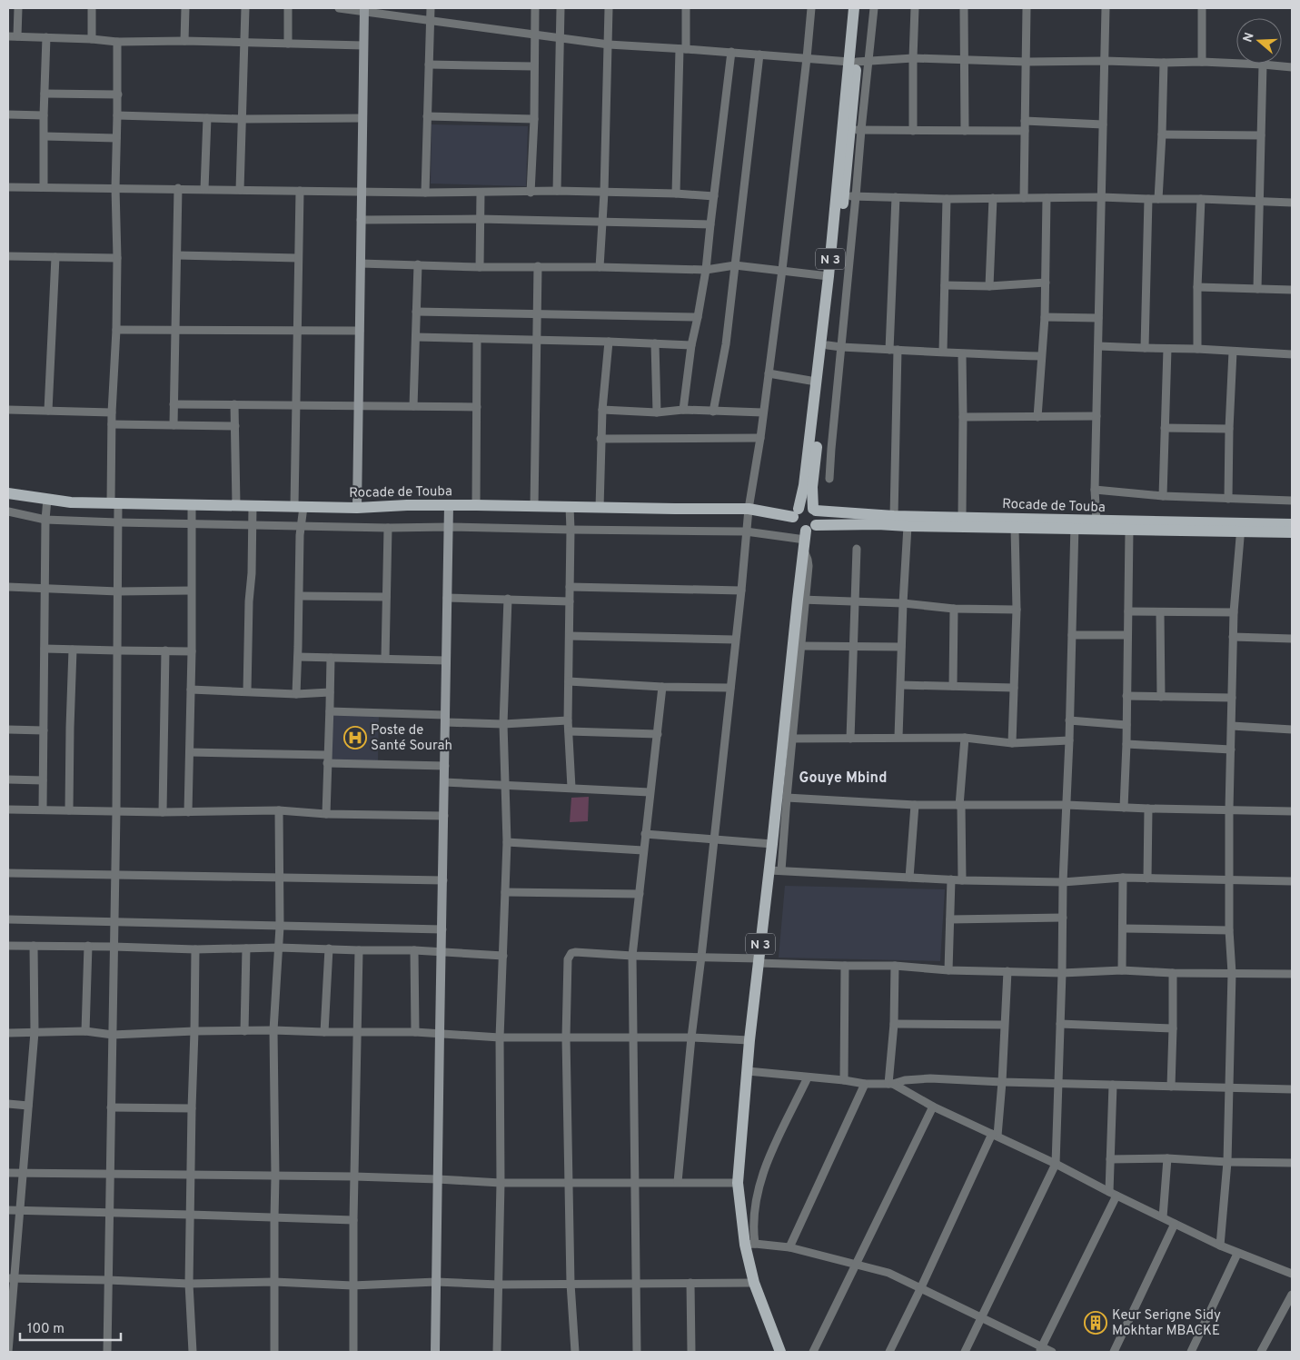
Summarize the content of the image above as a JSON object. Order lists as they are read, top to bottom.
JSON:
{
  "streets": {
    "main road": ["N 3", "Rocade de Touba"]
  },
  "crossings": [
    ["N 3", "Rocade de Touba"]
  ],
  "districts": ["Gouye Mbind"],
  "places": {
    "hospital": ["Poste de Santé Sourah"],
    "building": ["Keur Serigne Sidy Mokhtar MBACKE"]
  },
  "scale_bar": "100 m",
  "north": "left"
}
